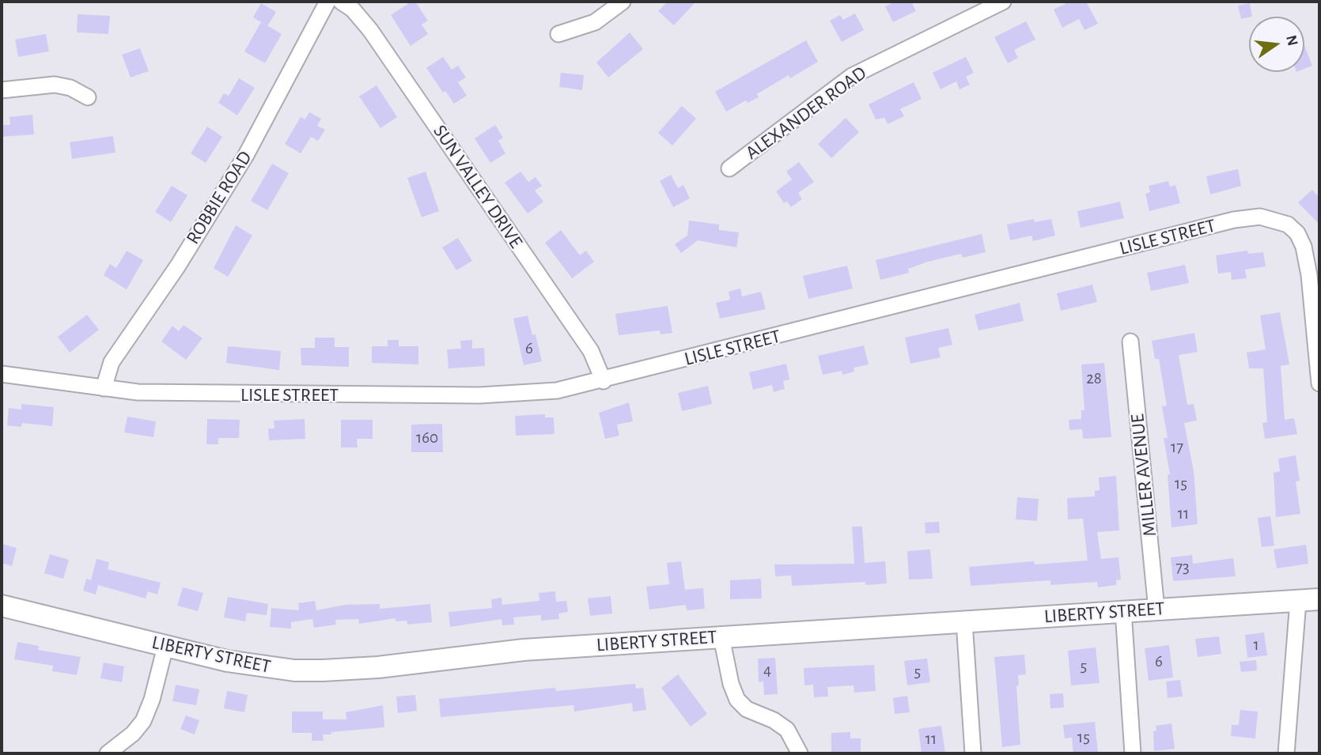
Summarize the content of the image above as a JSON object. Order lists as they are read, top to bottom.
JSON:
{
  "streets": {
    "main road": ["LIBERTY STREET"],
    "street": [
      "ALEXANDER ROAD",
      "SUN VALLEY DRIVE",
      "ROBBIE ROAD",
      "LISLE STREET",
      "MILLER AVENUE"
    ]
  },
  "crossings": [
    ["SUN VALLEY DRIVE", "LISLE STREET"],
    ["ROBBIE ROAD", "LISLE STREET"],
    ["MILLER AVENUE", "LIBERTY STREET"]
  ],
  "house_numbers": [
    "6",
    "28",
    "160",
    "17",
    "15",
    "11",
    "73",
    "1",
    "6",
    "5",
    "4",
    "5",
    "15",
    "11"
  ],
  "north": "right"
}
